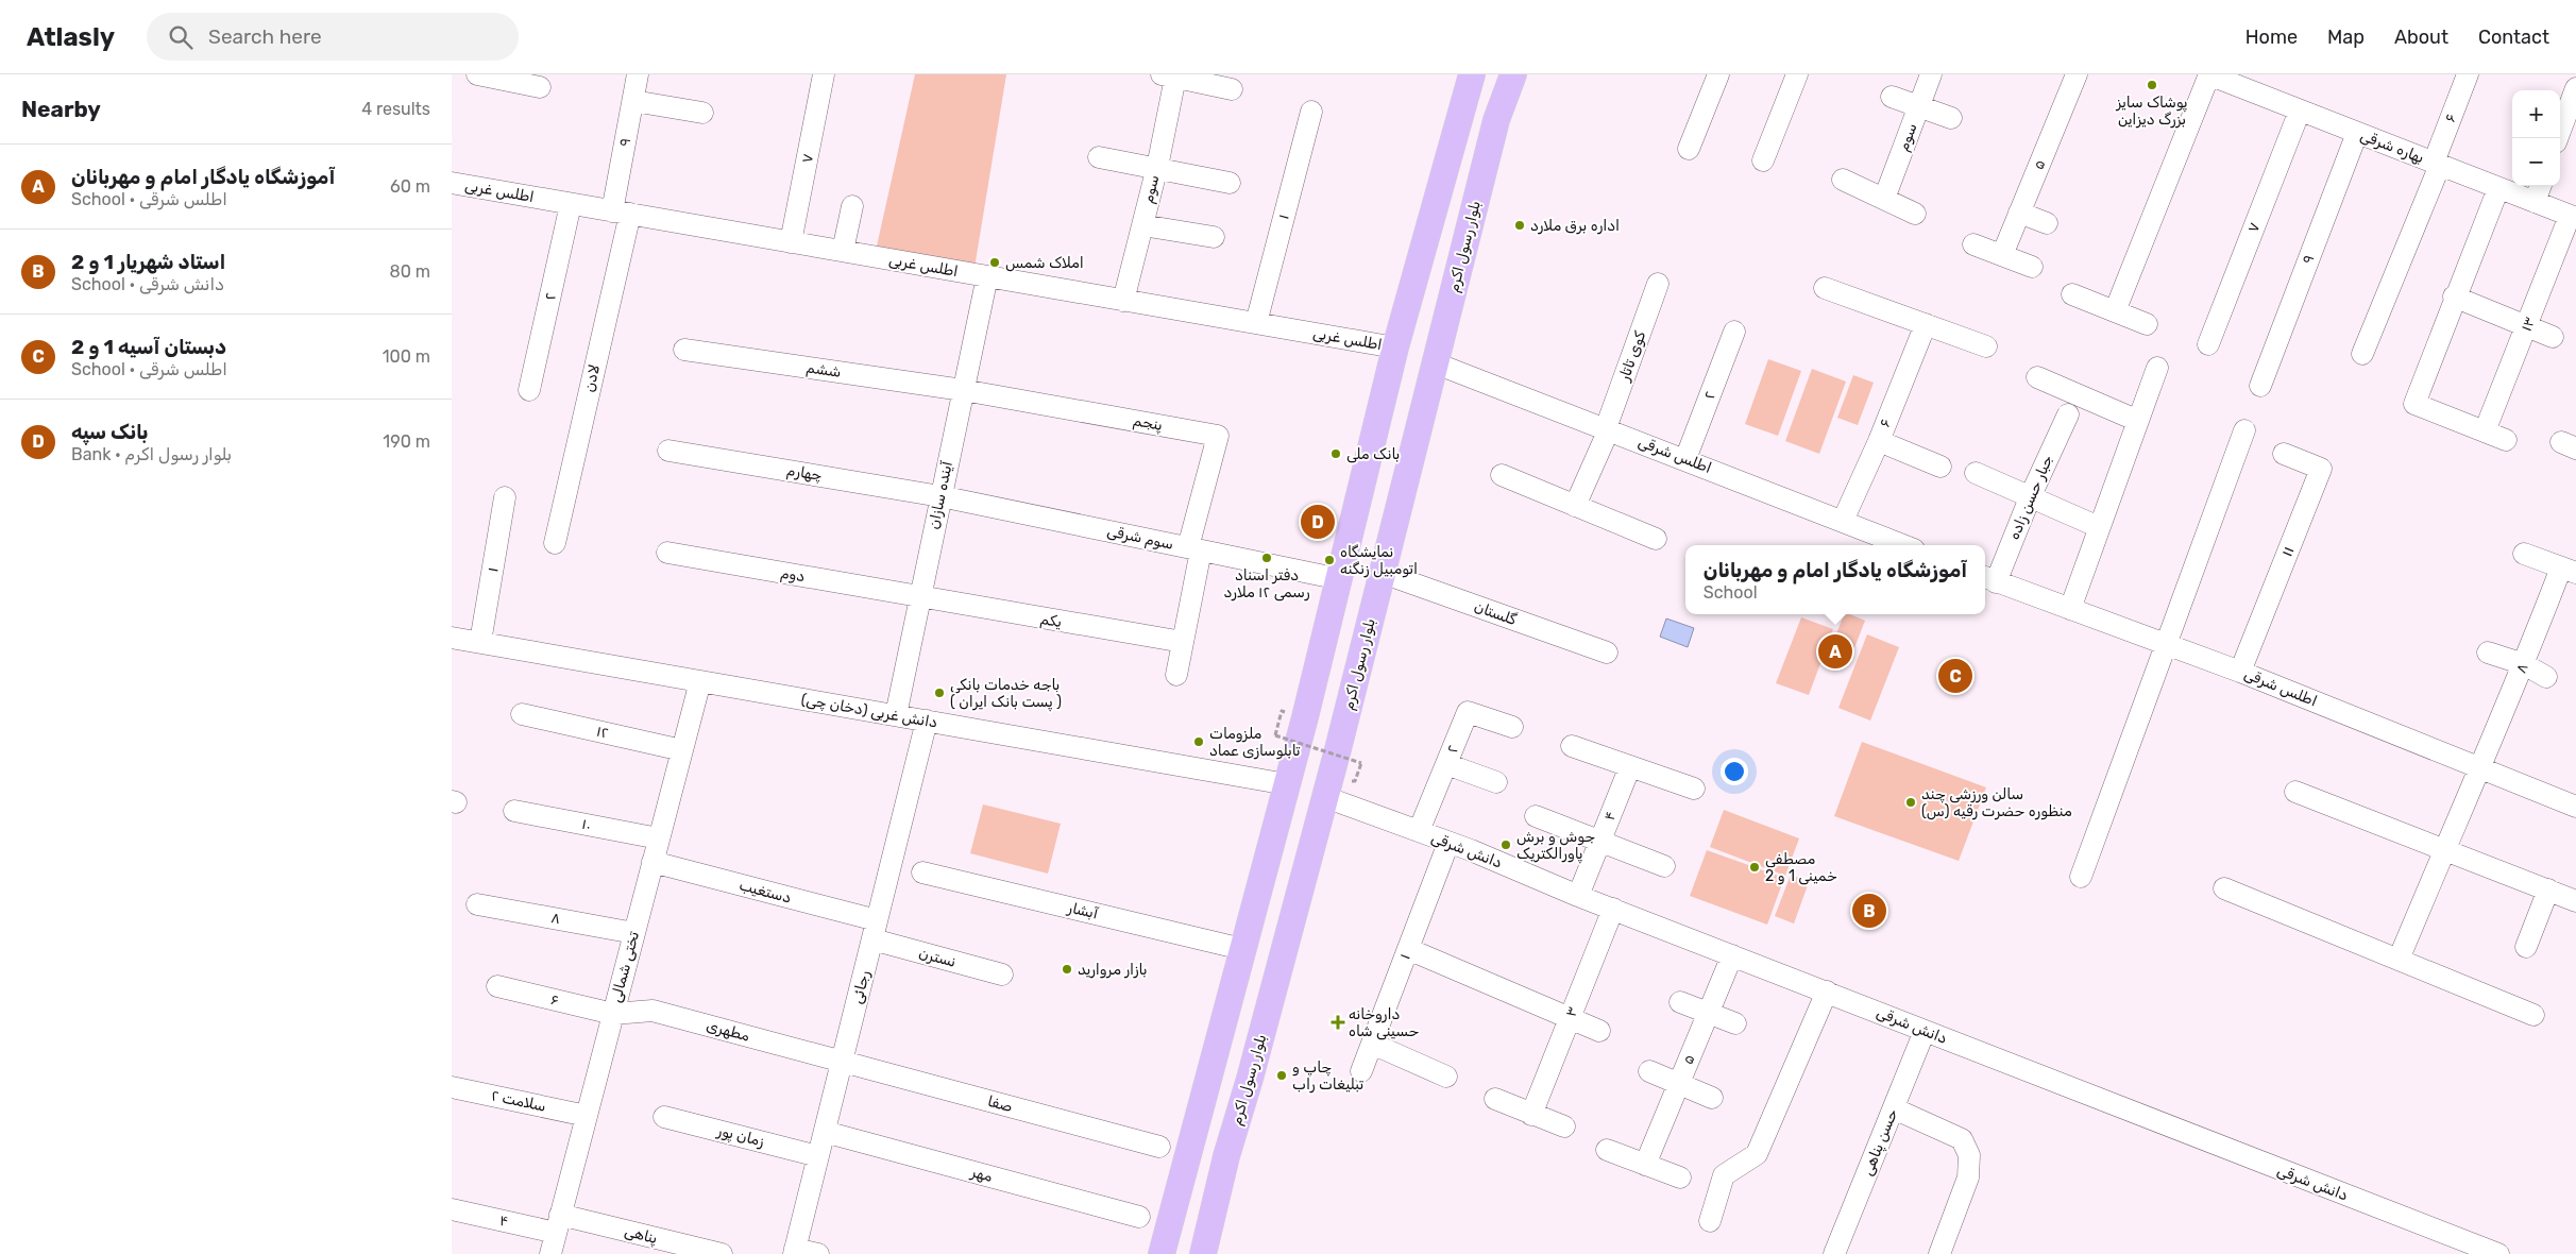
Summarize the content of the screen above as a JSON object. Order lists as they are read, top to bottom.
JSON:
{
  "streets": {
    "main road": ["بلوار رسول اکرم"],
    "street": [
      "۶",
      "سوم",
      "۹",
      "بهاره شرقی",
      "۷",
      "۵",
      "اطلس غربی",
      "۱",
      "۲",
      "۱۳",
      "کوی تاتار",
      "ششم",
      "لادن",
      "پنجم",
      "اطلس شرقی",
      "چهارم",
      "آینده سازان",
      "جبار حسن زاده",
      "سوم شرقی",
      "۱۱",
      "دوم",
      "گلستان",
      "یکم",
      "۸",
      "دانش غربی (دخان چی)",
      "۱۲",
      "۴",
      "۱۰",
      "دانش شرقی",
      "دستغیب",
      "آبشار",
      "نسترن",
      "تختی شمالی",
      "رجائی",
      "۳",
      "مطهری",
      "سلامت ۲",
      "صفا",
      "زمان پور",
      "حسن پناهی",
      "مهر",
      "پناهی"
    ]
  },
  "crossings": [
    ["۶", "بهاره شرقی"],
    ["۶", "اطلس شرقی"],
    ["۶", "تختی شمالی"],
    ["۶", "مطهری"],
    ["سوم", "اطلس غربی"],
    ["۹", "بهاره شرقی"],
    ["۹", "اطلس غربی"],
    ["۹", "لادن"],
    ["بهاره شرقی", "۷"],
    ["بهاره شرقی", "۱۳"],
    ["۷", "اطلس غربی"],
    ["۵", "دانش شرقی"],
    ["اطلس غربی", "۱"],
    ["اطلس غربی", "۲"],
    ["اطلس غربی", "لادن"],
    ["اطلس غربی", "آینده سازان"],
    ["۱", "دانش غربی (دخان چی)"],
    ["۱", "دانش شرقی"],
    ["بلوار رسول اکرم", "اطلس شرقی"],
    ["بلوار رسول اکرم", "گلستان"],
    ["بلوار رسول اکرم", "دانش شرقی"],
    ["۲", "اطلس شرقی"],
    ["۲", "دانش شرقی"],
    ["کوی تاتار", "اطلس شرقی"],
    ["ششم", "پنجم"],
    ["ششم", "آینده سازان"],
    ["پنجم", "آینده سازان"],
    ["پنجم", "سوم شرقی"],
    ["اطلس شرقی", "جبار حسن زاده"],
    ["اطلس شرقی", "۱۱"],
    ["اطلس شرقی", "۸"],
    ["چهارم", "آینده سازان"],
    ["چهارم", "سوم شرقی"],
    ["آینده سازان", "سوم شرقی"],
    ["آینده سازان", "دوم"],
    ["آینده سازان", "یکم"],
    ["آینده سازان", "دانش غربی (دخان چی)"],
    ["دوم", "یکم"],
    ["۸", "تختی شمالی"],
    ["دانش غربی (دخان چی)", "تختی شمالی"],
    ["دانش غربی (دخان چی)", "رجائی"],
    ["۱۲", "تختی شمالی"],
    ["۴", "دانش شرقی"],
    ["۴", "تختی شمالی"],
    ["۴", "پناهی"],
    ["۱۰", "تختی شمالی"],
    ["دانش شرقی", "۳"],
    ["دانش شرقی", "حسن پناهی"],
    ["دستغیب", "نسترن"],
    ["دستغیب", "تختی شمالی"],
    ["دستغیب", "رجائی"],
    ["نسترن", "رجائی"],
    ["تختی شمالی", "مطهری"],
    ["تختی شمالی", "سلامت ۲"],
    ["تختی شمالی", "پناهی"],
    ["رجائی", "مطهری"],
    ["رجائی", "صفا"],
    ["رجائی", "زمان پور"],
    ["رجائی", "مهر"],
    ["مطهری", "صفا"]
  ],
  "places": {
    "other": [
      "پوشاک سایز بزرگ دیزاین",
      "اداره برق ملارد",
      "املاک شمس",
      "بانک ملی",
      "دفتر اسناد رسمی ۱۲ ملارد",
      "نمایشگاه اتومبیل زنگنه",
      "باجه خدمات بانکی ( پست بانک ایران )",
      "ملزومات تابلوسازی عماد",
      "سالن ورزشی چند منظوره حضرت رقیه (س)",
      "جوش و برش پاورالکتریک",
      "مصطفی خمینی 1 و 2",
      "بازار مروارید",
      "چاپ و تبلیغات راب"
    ],
    "health": ["داروخانه حسینی شاه"]
  },
  "page": {
    "header": "Atlasly",
    "search": "Search here",
    "nav": [
      "Home",
      "Map",
      "About",
      "Contact"
    ],
    "heading": ["Nearby", "4 results"],
    "map_buttons": ["+", "−"],
    "list": [
      {
        "mark": "A",
        "name": "آموزشگاه یادگار امام و مهربانان",
        "note": "School · اطلس شرقی",
        "value": "60 m"
      },
      {
        "mark": "B",
        "name": "استاد شهریار 1 و 2",
        "note": "School · دانش شرقی",
        "value": "80 m"
      },
      {
        "mark": "C",
        "name": "دبستان آسیه 1 و 2",
        "note": "School · اطلس شرقی",
        "value": "100 m"
      },
      {
        "mark": "D",
        "name": "بانک سپه",
        "note": "Bank · بلوار رسول اکرم",
        "value": "190 m"
      }
    ],
    "pins": [
      "D",
      "A",
      "C",
      "B"
    ],
    "popup": ["آموزشگاه یادگار امام و مهربانان", "School"]
  }
}
